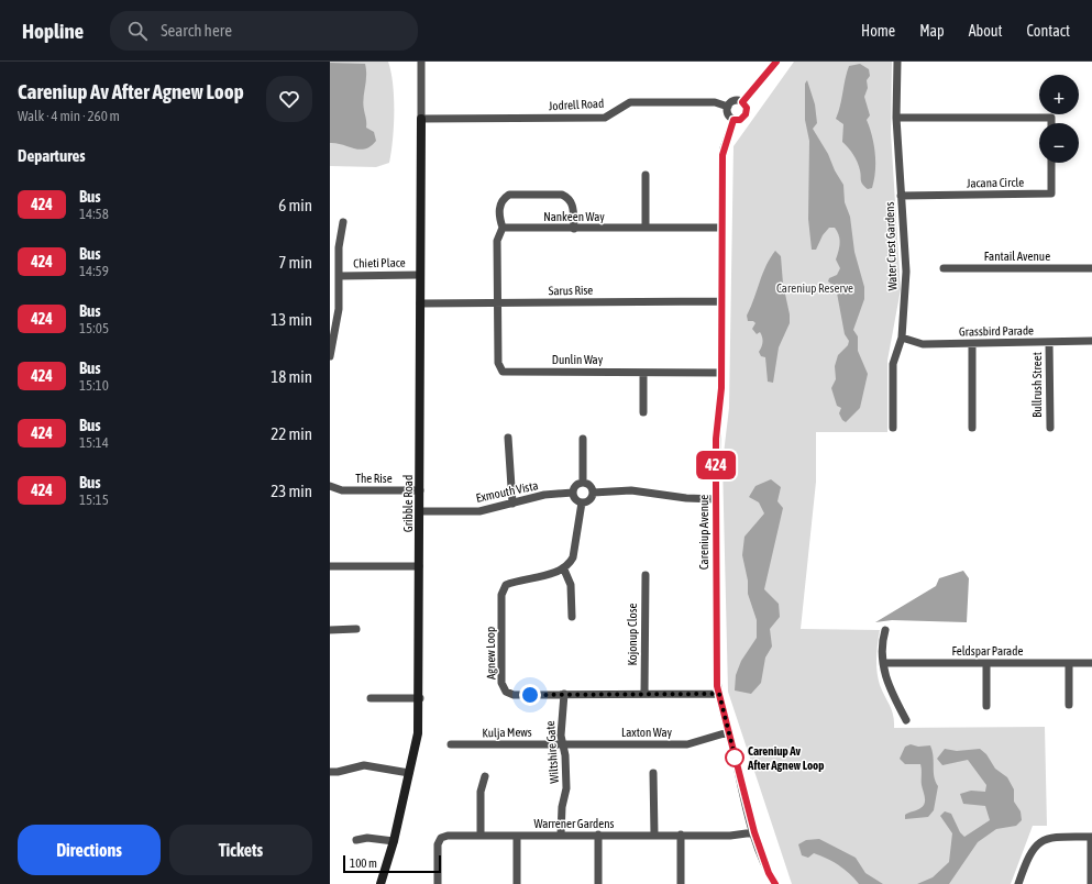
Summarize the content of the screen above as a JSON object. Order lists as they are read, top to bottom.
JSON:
{
  "streets": {
    "street": [
      "Jodrell Road",
      "Jacana Circle",
      "Nankeen Way",
      "Water Crest Gardens",
      "Fantail Avenue",
      "Chieti Place",
      "Sarus Rise",
      "Grassbird Parade",
      "Dunlin Way",
      "Bullrush Street",
      "The Rise",
      "Exmouth Vista",
      "Gribble Road",
      "Careniup Avenue",
      "Kojonup Close",
      "Feldspar Parade",
      "Agnew Loop",
      "Kulja Mews",
      "Laxton Way",
      "Wiltshire Gate",
      "Warrener Gardens"
    ]
  },
  "crossings": [
    ["Jodrell Road", "Gribble Road"],
    ["Jodrell Road", "Careniup Avenue"],
    ["Jacana Circle", "Water Crest Gardens"],
    ["Nankeen Way", "Careniup Avenue"],
    ["Water Crest Gardens", "Grassbird Parade"],
    ["Chieti Place", "Gribble Road"],
    ["Sarus Rise", "Dunlin Way"],
    ["Sarus Rise", "Gribble Road"],
    ["Sarus Rise", "Careniup Avenue"],
    ["Grassbird Parade", "Bullrush Street"],
    ["Dunlin Way", "Careniup Avenue"],
    ["The Rise", "Gribble Road"],
    ["Exmouth Vista", "Gribble Road"],
    ["Careniup Avenue", "Agnew Loop"],
    ["Careniup Avenue", "Laxton Way"],
    ["Careniup Avenue", "Warrener Gardens"],
    ["Kojonup Close", "Agnew Loop"],
    ["Agnew Loop", "Wiltshire Gate"],
    ["Kulja Mews", "Laxton Way"],
    ["Kulja Mews", "Wiltshire Gate"],
    ["Laxton Way", "Wiltshire Gate"],
    ["Wiltshire Gate", "Warrener Gardens"]
  ],
  "parks": ["Careniup Reserve"],
  "places": ["Careniup Av After Agnew Loop"],
  "lines": ["bus line 424"],
  "scale_bar": "100 m",
  "page": {
    "header": "Hopline",
    "search": "Search here",
    "nav": [
      "Home",
      "Map",
      "About",
      "Contact"
    ],
    "heading": [
      ["Careniup Av After Agnew Loop", "Walk · 4 min · 260 m"],
      "Departures"
    ],
    "on_map": "424",
    "map_buttons": ["+", "−"],
    "list": [
      {
        "mark": "424",
        "name": "Bus",
        "note": "14:58",
        "value": "6 min"
      },
      {
        "mark": "424",
        "name": "Bus",
        "note": "14:59",
        "value": "7 min"
      },
      {
        "mark": "424",
        "name": "Bus",
        "note": "15:05",
        "value": "13 min"
      },
      {
        "mark": "424",
        "name": "Bus",
        "note": "15:10",
        "value": "18 min"
      },
      {
        "mark": "424",
        "name": "Bus",
        "note": "15:14",
        "value": "22 min"
      },
      {
        "mark": "424",
        "name": "Bus",
        "note": "15:15",
        "value": "23 min"
      }
    ],
    "buttons": ["Directions", "Tickets"],
    "scale": "100 m"
  }
}
